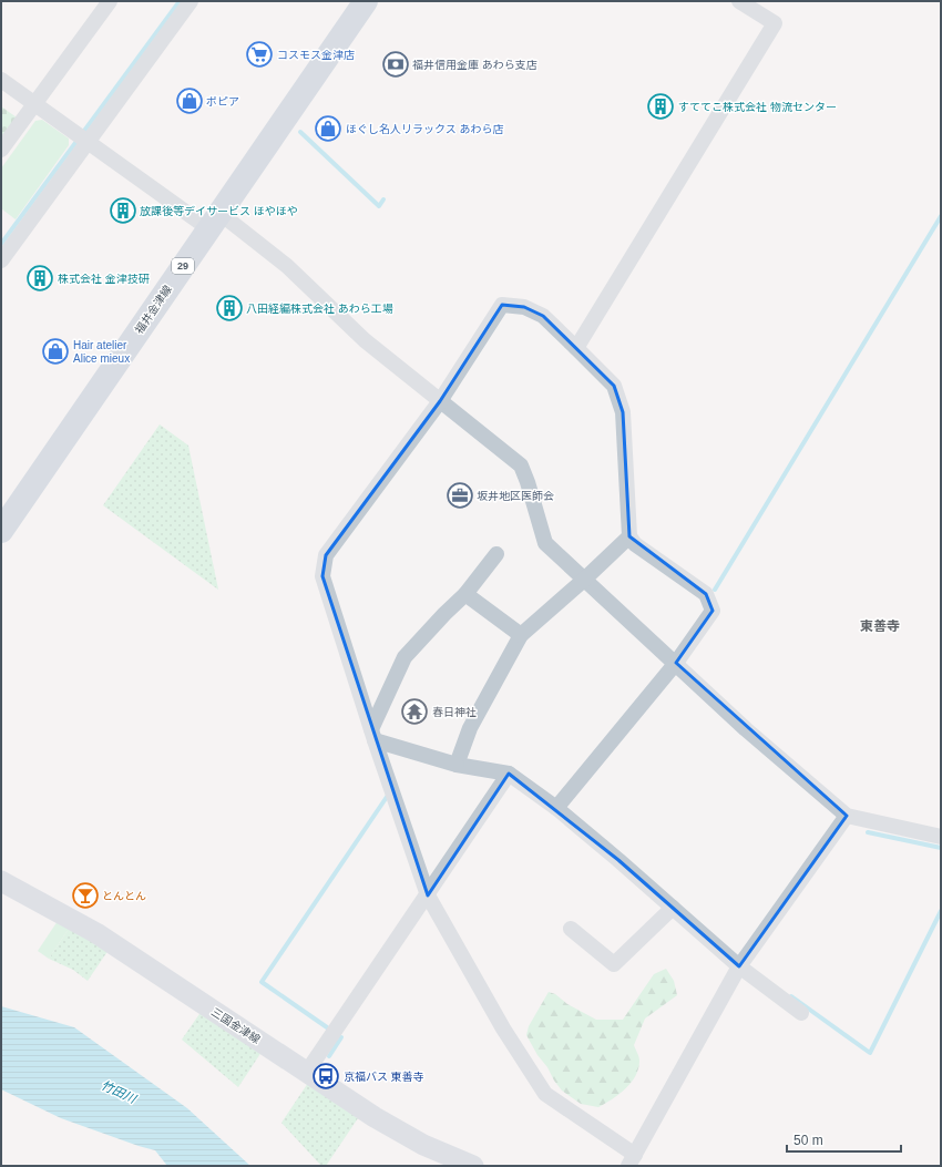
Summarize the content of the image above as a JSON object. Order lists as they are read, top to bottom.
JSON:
{
  "streets": {
    "main road": ["29", "福井金津線", "三国金津線"]
  },
  "districts": ["東善寺"],
  "water": ["竹田川"],
  "places": {
    "supermarket": ["コスモス金津店"],
    "bank": ["福井信用金庫 あわら支店"],
    "shop": ["ポピア", "ほぐし名人リラックス あわら店", "Hair atelier Alice mieux"],
    "building": [
      "すててこ株式会社 物流センター",
      "放課後等デイサービス ほやほや",
      "株式会社 金津技研",
      "八田経編株式会社 あわら工場"
    ],
    "office": ["坂井地区医師会"],
    "temple": ["春日神社"],
    "bar": ["とんとん"],
    "bus stop": ["京福バス 東善寺"]
  },
  "scale_bar": "50 m"
}
